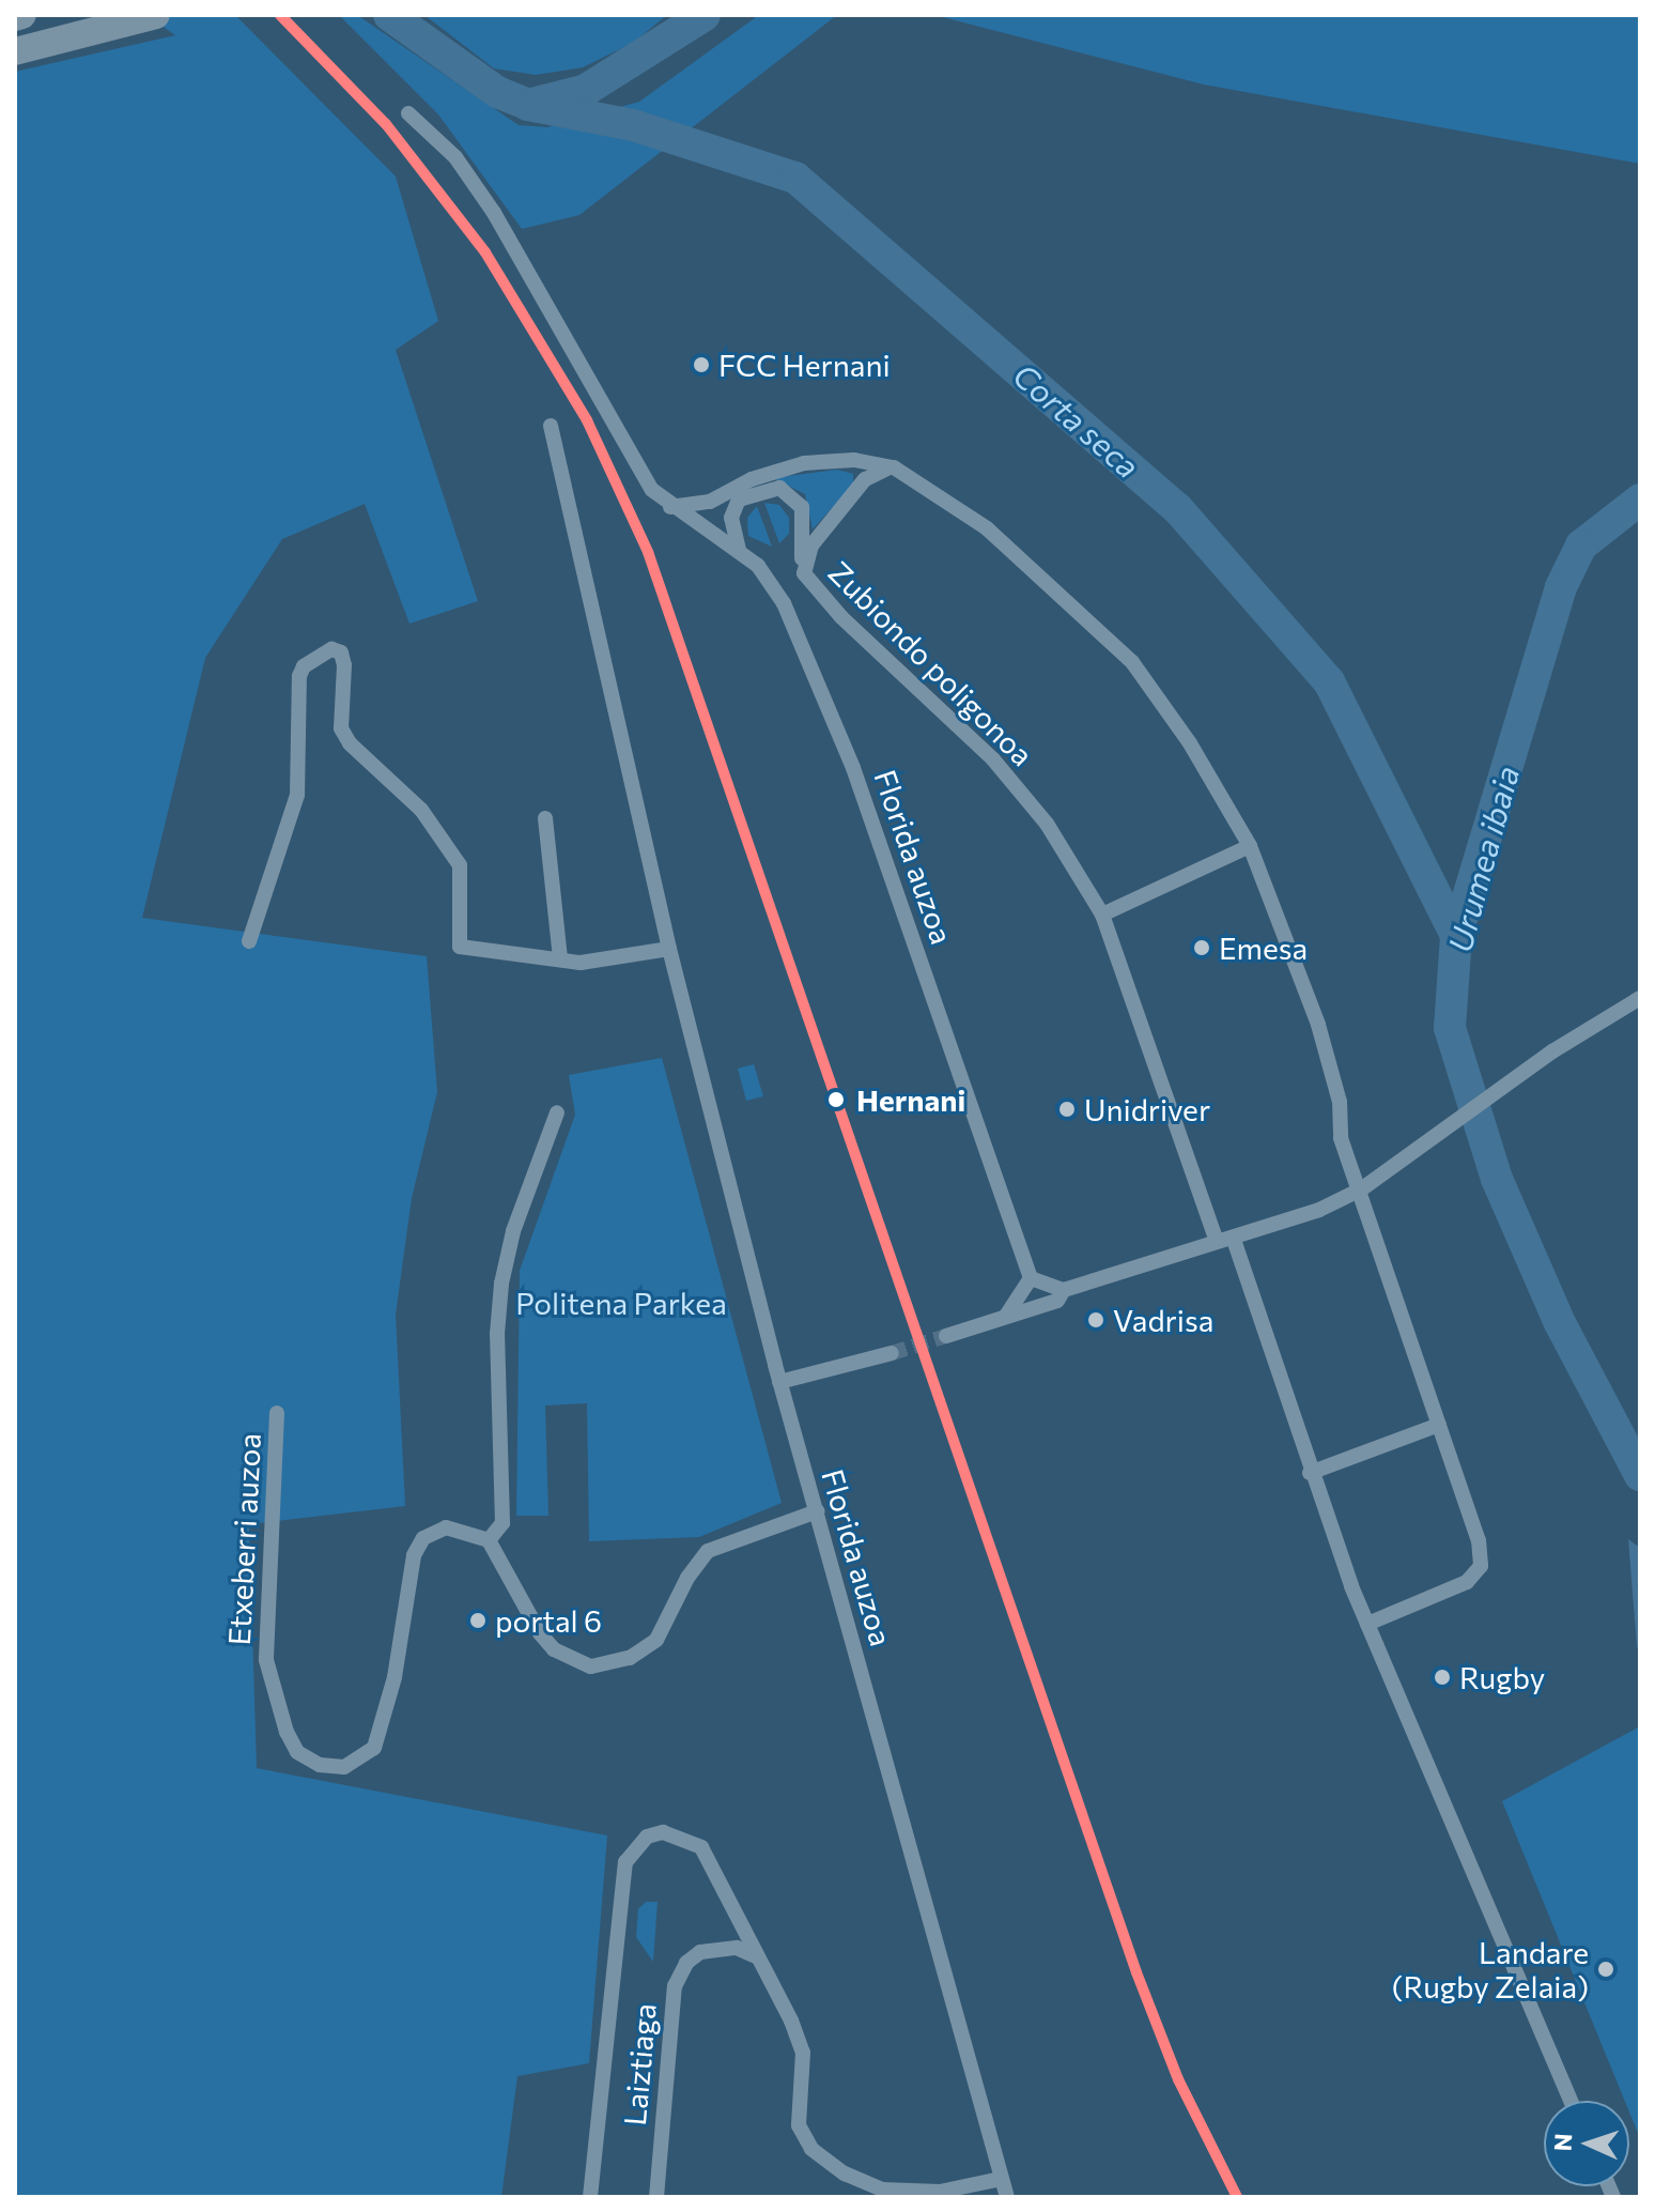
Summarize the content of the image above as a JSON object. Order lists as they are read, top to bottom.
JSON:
{
  "streets": {
    "street": [
      "Zubiondo poligonoa",
      "Florida auzoa",
      "Etxeberri auzoa",
      "Laiztiaga"
    ]
  },
  "water": ["Corta seca", "Urumea ibaia"],
  "parks": ["Politena Parkea"],
  "places": [
    "FCC Hernani",
    "Emesa",
    "Hernani",
    "Unidriver",
    "Vadrisa",
    "portal 6",
    "Rugby",
    "Landare (Rugby Zelaia)"
  ],
  "north": "left"
}
